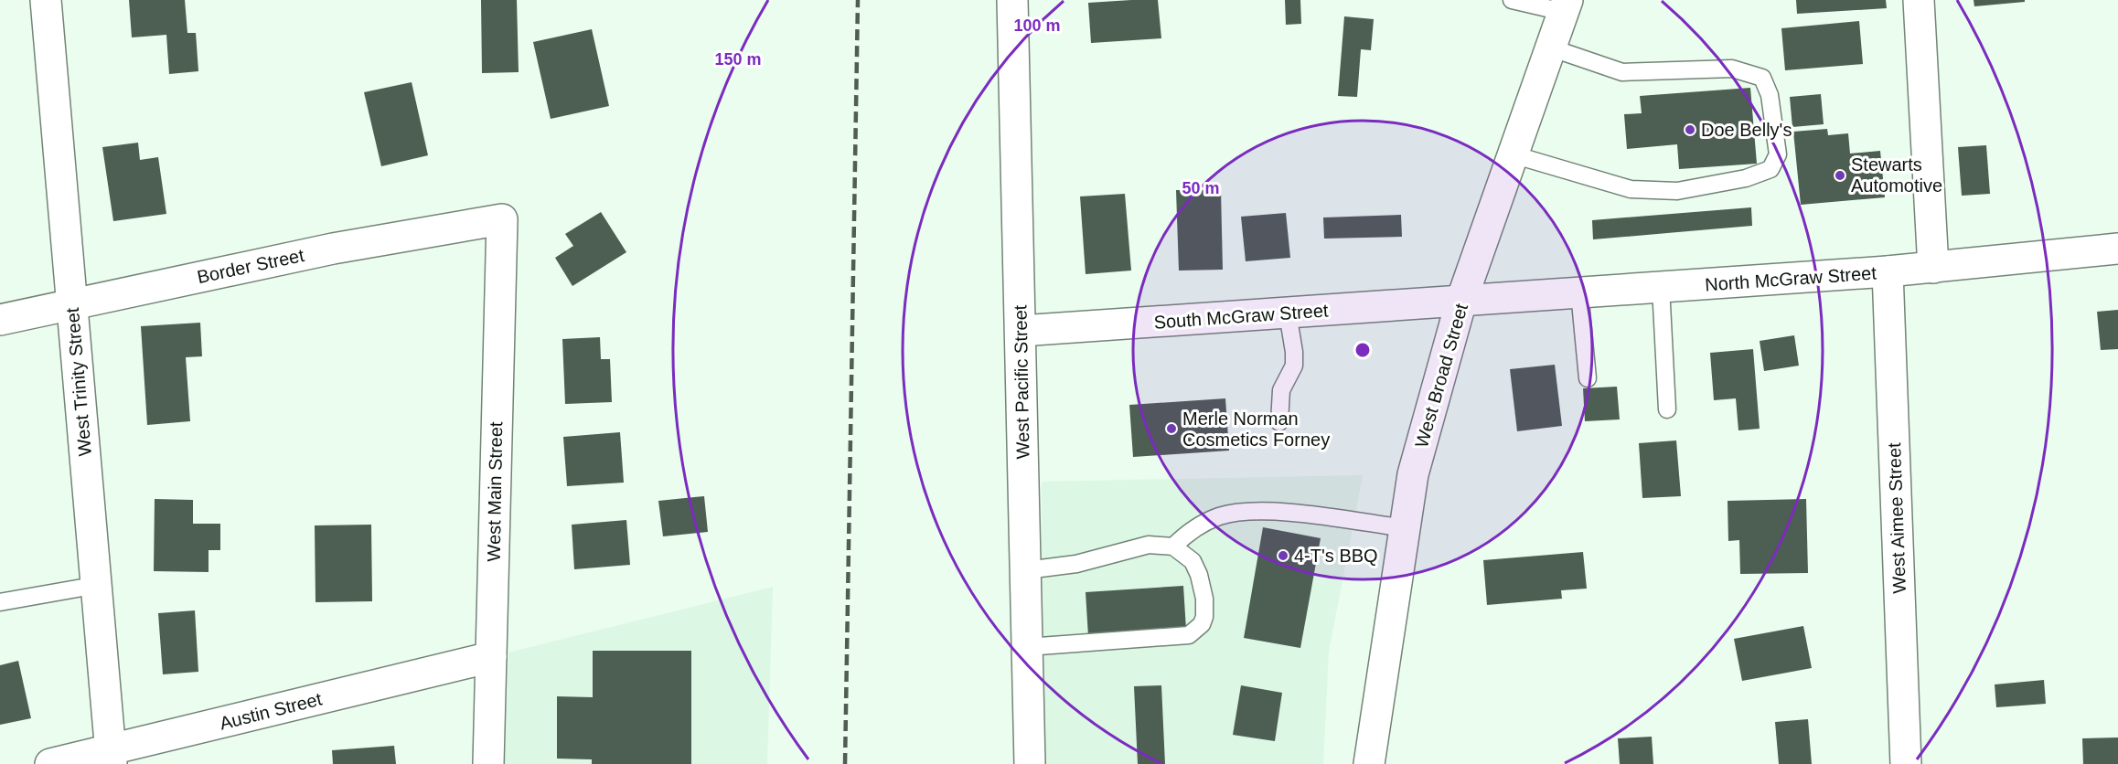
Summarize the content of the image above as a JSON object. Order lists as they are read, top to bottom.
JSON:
{
  "streets": {
    "street": [
      "Border Street",
      "North McGraw Street",
      "South McGraw Street",
      "West Broad Street",
      "West Trinity Street",
      "West Pacific Street",
      "West Main Street",
      "West Aimee Street",
      "Austin Street"
    ]
  },
  "crossings": [
    ["Border Street", "West Trinity Street"],
    ["Border Street", "West Main Street"],
    ["North McGraw Street", "South McGraw Street"],
    ["North McGraw Street", "West Broad Street"],
    ["North McGraw Street", "West Aimee Street"],
    ["South McGraw Street", "West Broad Street"],
    ["South McGraw Street", "West Pacific Street"],
    ["West Trinity Street", "Austin Street"],
    ["West Main Street", "Austin Street"]
  ],
  "places": [
    "Doe Belly's",
    "Stewarts Automotive",
    "Merle Norman Cosmetics Forney",
    "4-T's BBQ"
  ],
  "rings": ["100 m", "150 m", "50 m"]
}
